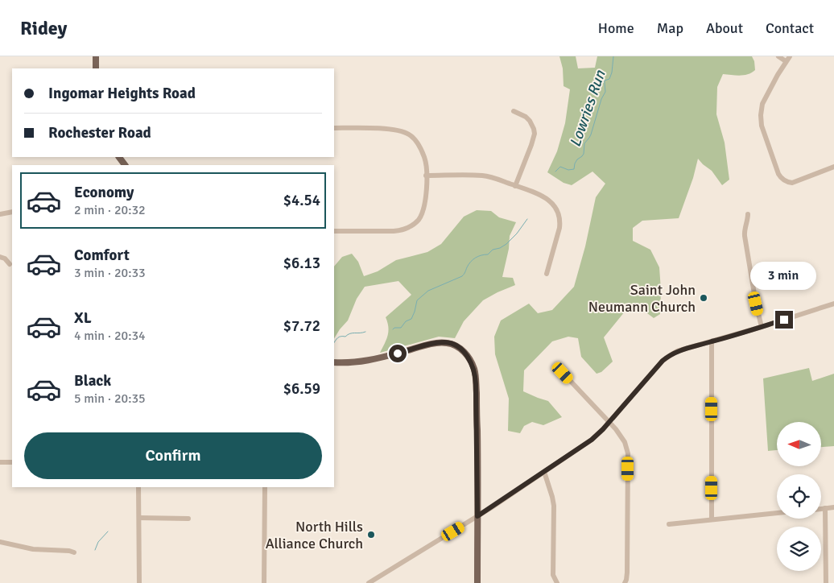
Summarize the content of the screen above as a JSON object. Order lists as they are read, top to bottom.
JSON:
{
  "water": ["Lowries Run"],
  "places": ["Saint John Neumann Church", "North Hills Alliance Church"],
  "north": "left",
  "page": {
    "header": "Ridey",
    "nav": [
      "Home",
      "Map",
      "About",
      "Contact"
    ],
    "banner": ["Ingomar Heights Road", "Rochester Road"],
    "list": [
      {
        "name": "Economy",
        "note": "2 min · 20:32",
        "value": "$4.54"
      },
      {
        "name": "Comfort",
        "note": "3 min · 20:33",
        "value": "$6.13"
      },
      {
        "name": "XL",
        "note": "4 min · 20:34",
        "value": "$7.72"
      },
      {
        "name": "Black",
        "note": "5 min · 20:35",
        "value": "$6.59"
      }
    ],
    "bubble": "3 min",
    "buttons": "Confirm"
  }
}
